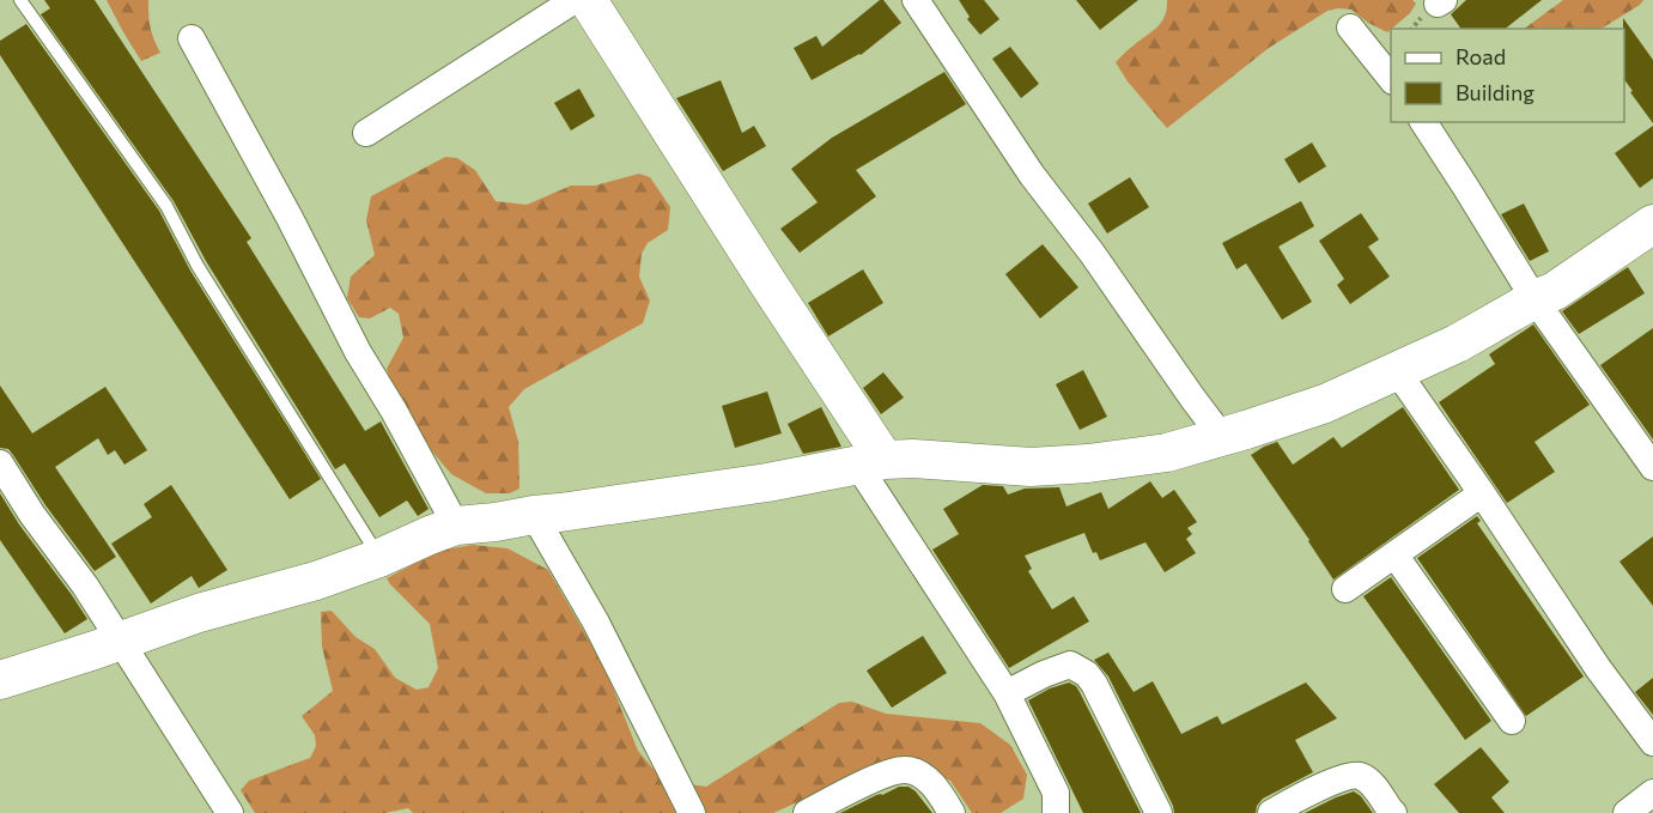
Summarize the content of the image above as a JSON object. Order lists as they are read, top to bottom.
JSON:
{
  "legend": ["Road", "Building"]
}
